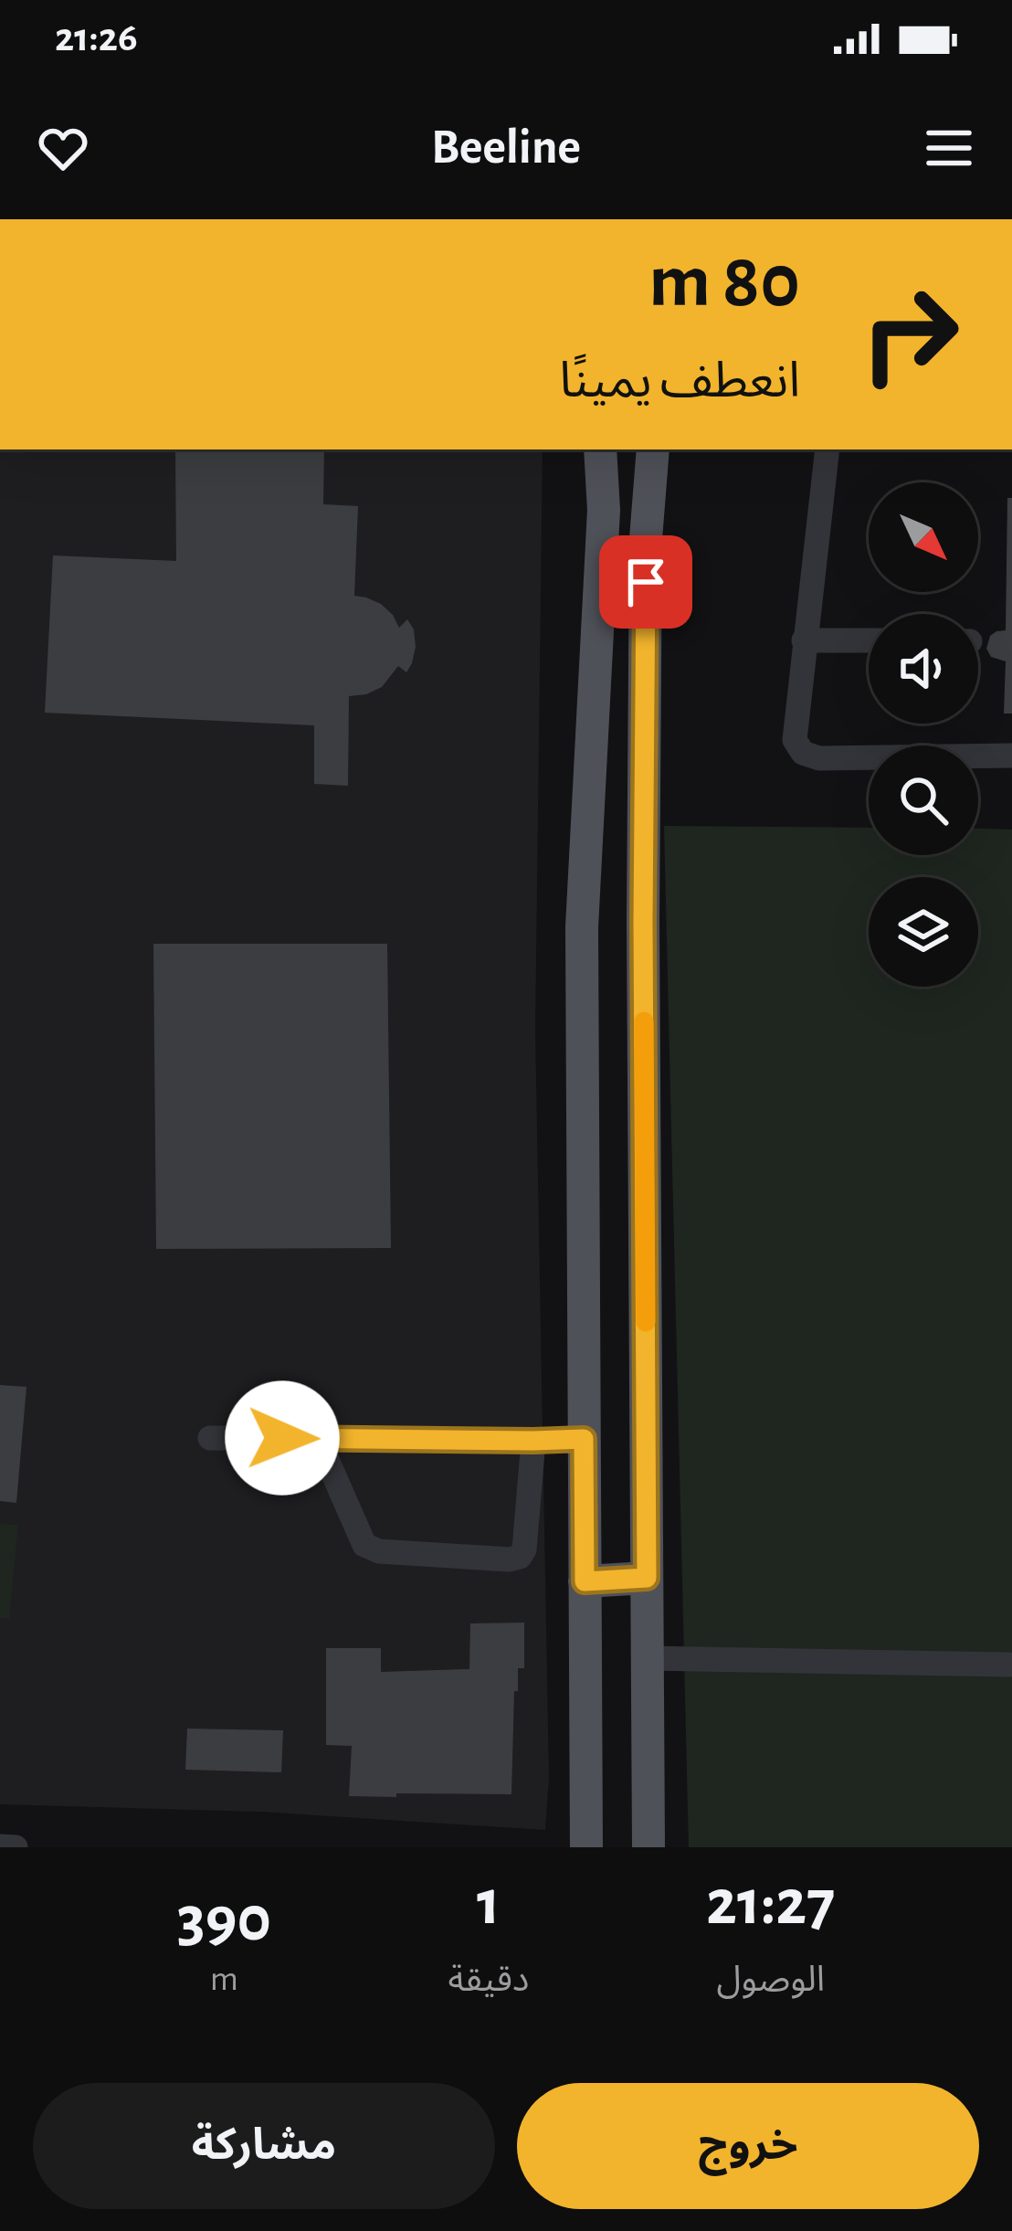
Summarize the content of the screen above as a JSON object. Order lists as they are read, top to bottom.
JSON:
{
  "north": "bottom right",
  "page": {
    "status": "21:26",
    "header": "Beeline",
    "turn": ["80 m", "انعطف يمينًا"],
    "eta": [
      "21:27",
      "الوصول",
      "1",
      "دقيقة",
      "390",
      "m"
    ],
    "buttons": ["خروج", "مشاركة"]
  }
}
